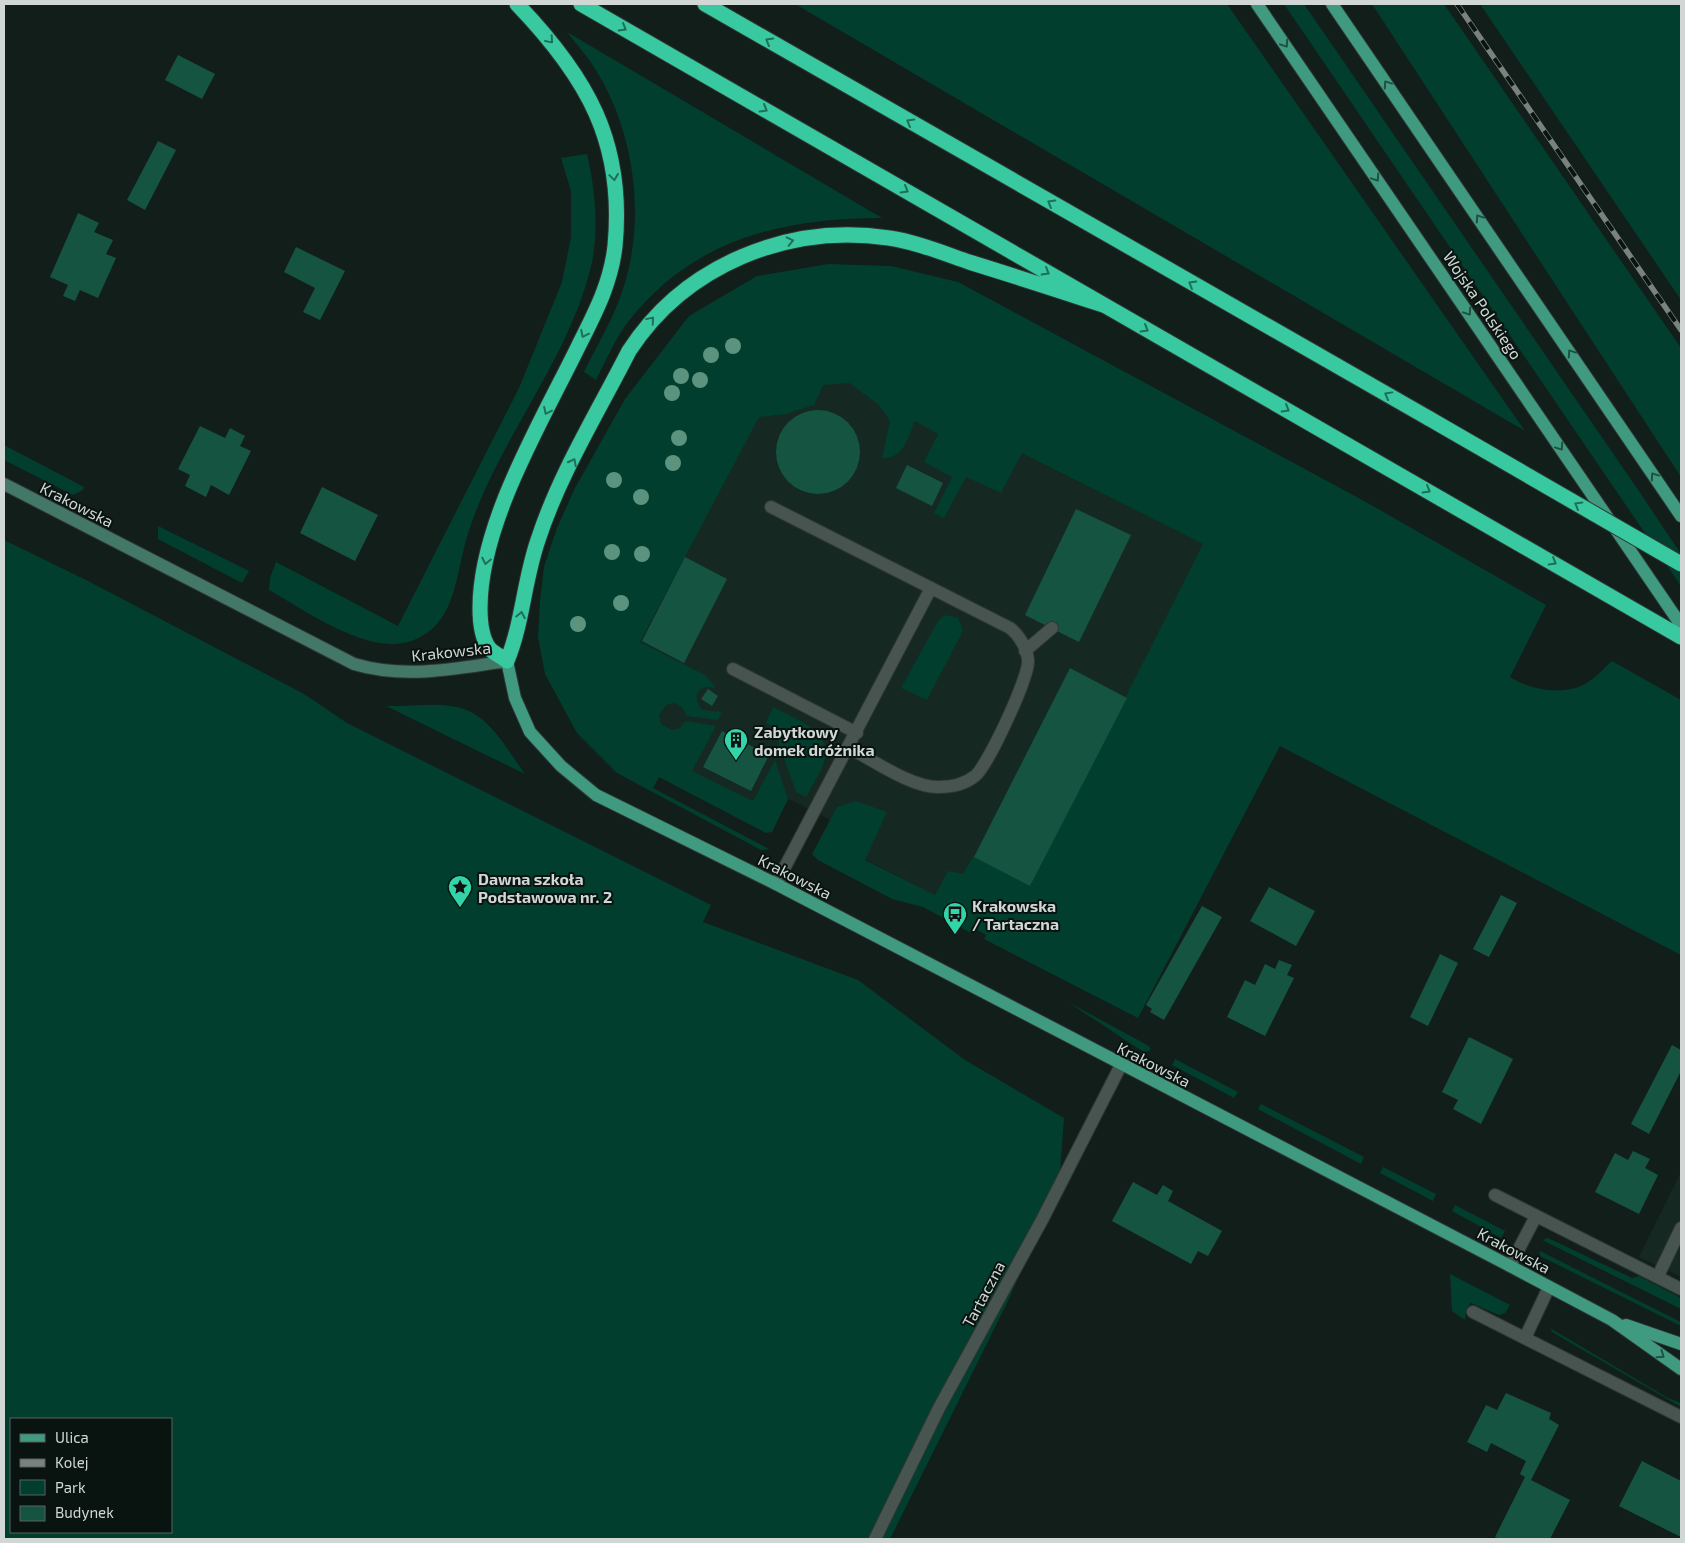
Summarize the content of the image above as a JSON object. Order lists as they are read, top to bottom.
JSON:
{
  "streets": {
    "main road": ["Wojska Polskiego", "Krakowska"],
    "street": ["Tartaczna"]
  },
  "crossings": [
    ["Krakowska", "Tartaczna"]
  ],
  "places": {
    "building": ["Zabytkowy domek dróżnika"],
    "place": ["Dawna szkoła Podstawowa nr. 2"],
    "bus stop": ["Krakowska / Tartaczna"]
  },
  "legend": [
    "Ulica",
    "Kolej",
    "Park",
    "Budynek"
  ]
}
